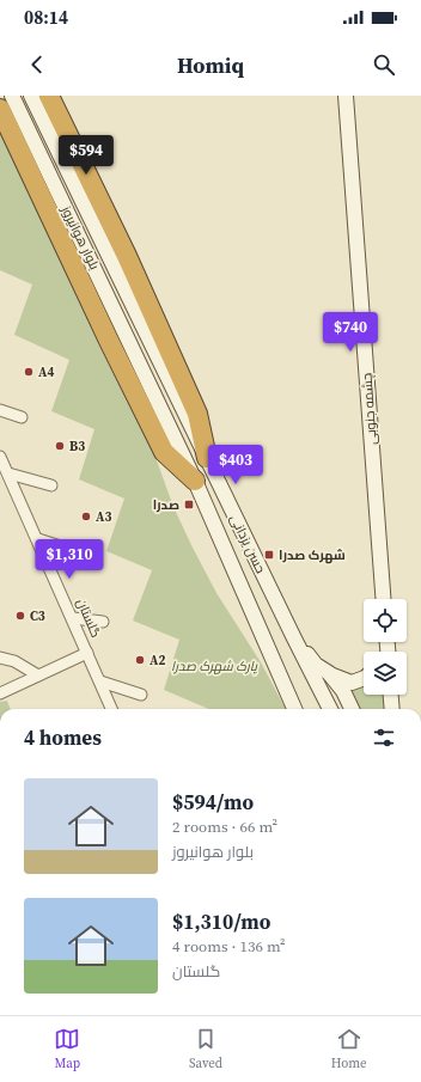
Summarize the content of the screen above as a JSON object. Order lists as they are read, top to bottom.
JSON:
{
  "streets": {
    "main road": ["بلوار هوانیروز", "چشمه جنوبی", "حسن یزدانی"],
    "street": ["گلستان"]
  },
  "crossings": [
    ["بلوار هوانیروز", "حسن یزدانی"]
  ],
  "parks": ["پارک شهرک صدرا"],
  "places": {
    "other": [
      "A4",
      "B3",
      "A3",
      "C3",
      "A2"
    ],
    "transit": ["صدرا", "شهرک صدرا"]
  },
  "page": {
    "status": "08:14",
    "header": "Homiq",
    "price": [
      "$594",
      "$740",
      "$403",
      "$1,310"
    ],
    "heading": "4 homes",
    "list": [
      {
        "name": "$594/mo",
        "note": "2 rooms · 66 m² · بلوار هوانیروز"
      },
      {
        "name": "$1,310/mo",
        "note": "4 rooms · 136 m² · گلستان"
      }
    ],
    "tabs": ["Map", "Saved", "Home"]
  }
}
